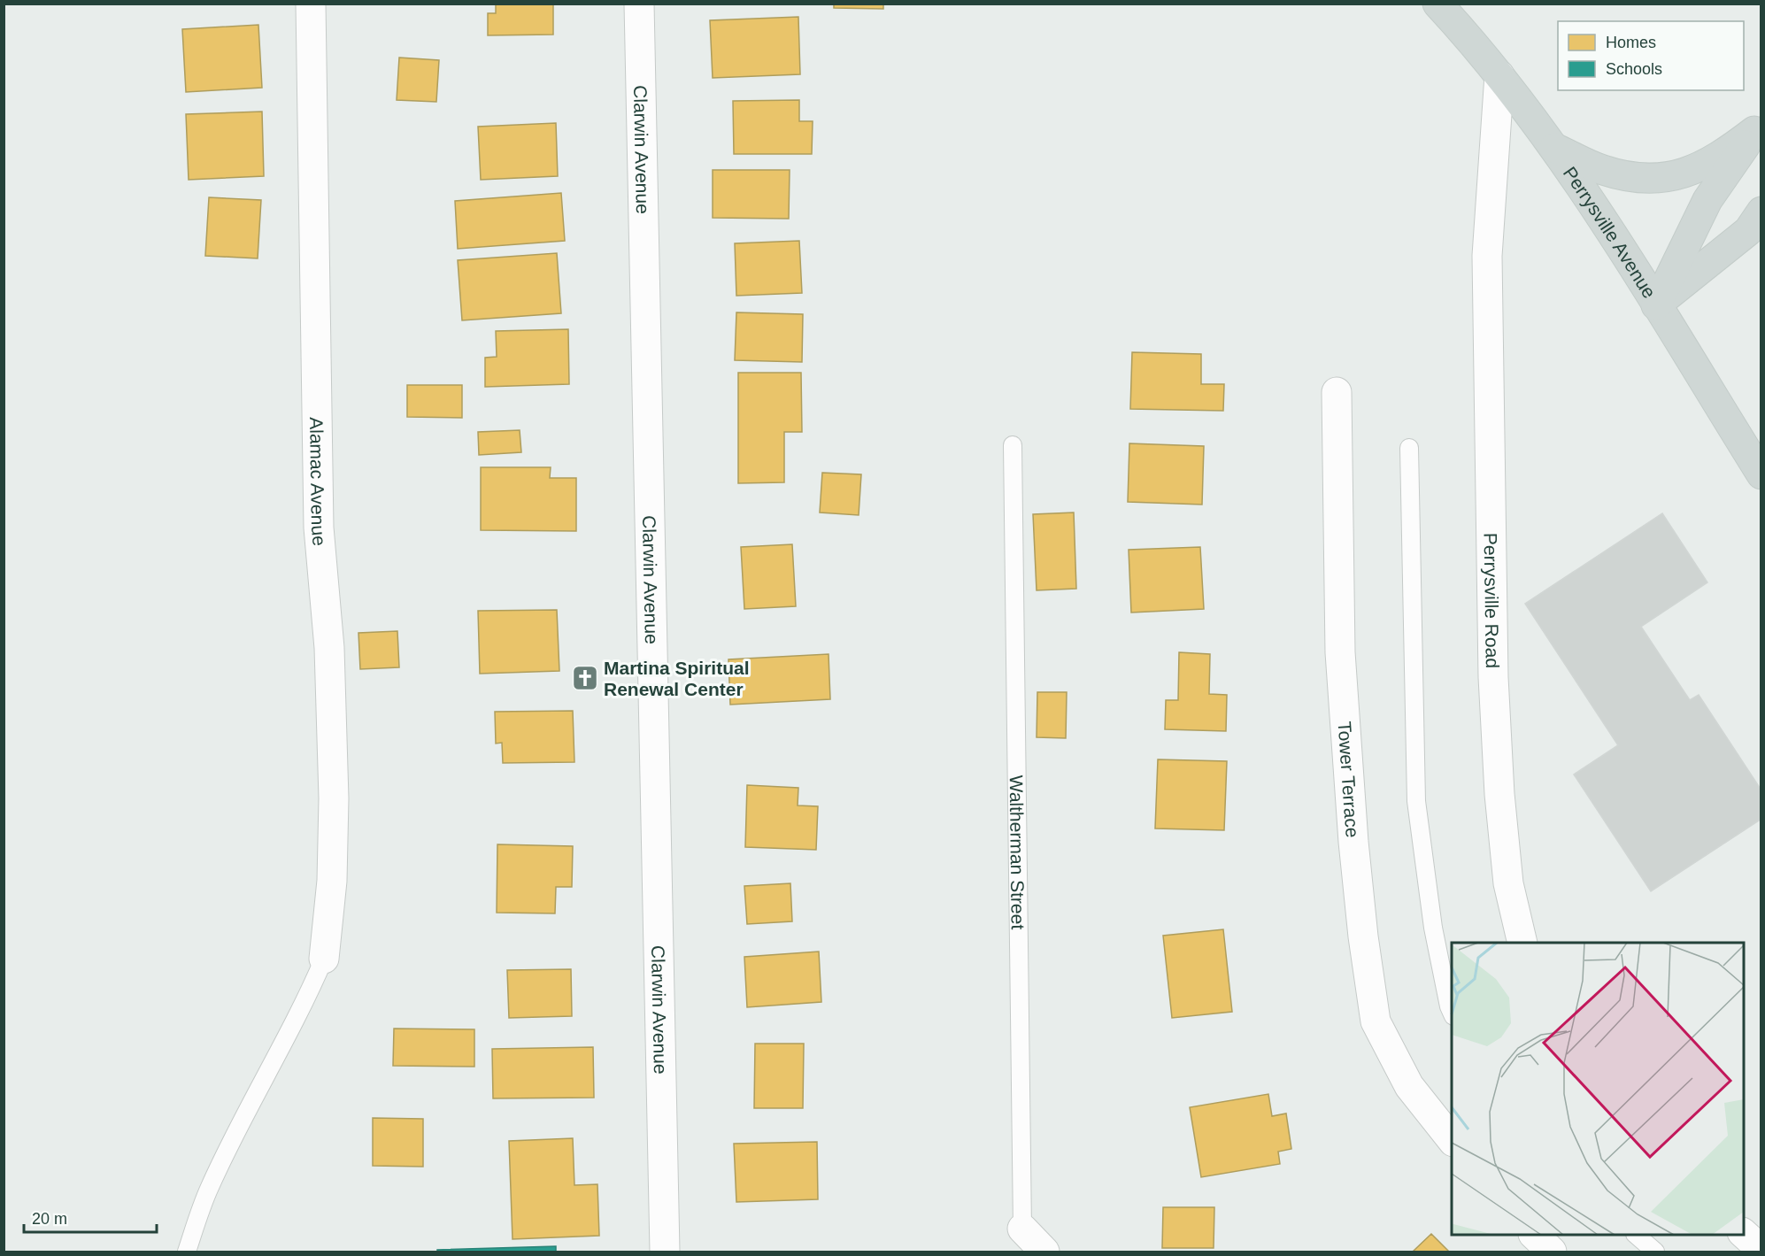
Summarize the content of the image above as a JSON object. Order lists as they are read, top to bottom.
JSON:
{
  "streets": {
    "main road": ["Perrysville Avenue"],
    "street": [
      "Clarwin Avenue",
      "Alamac Avenue",
      "Perrysville Road",
      "Tower Terrace",
      "Waltherman Street"
    ]
  },
  "crossings": [
    ["Perrysville Avenue", "Perrysville Road"]
  ],
  "places": {
    "church": ["Martina Spiritual Renewal Center"]
  },
  "legend": ["Homes", "Schools"],
  "scale_bar": "20 m"
}
